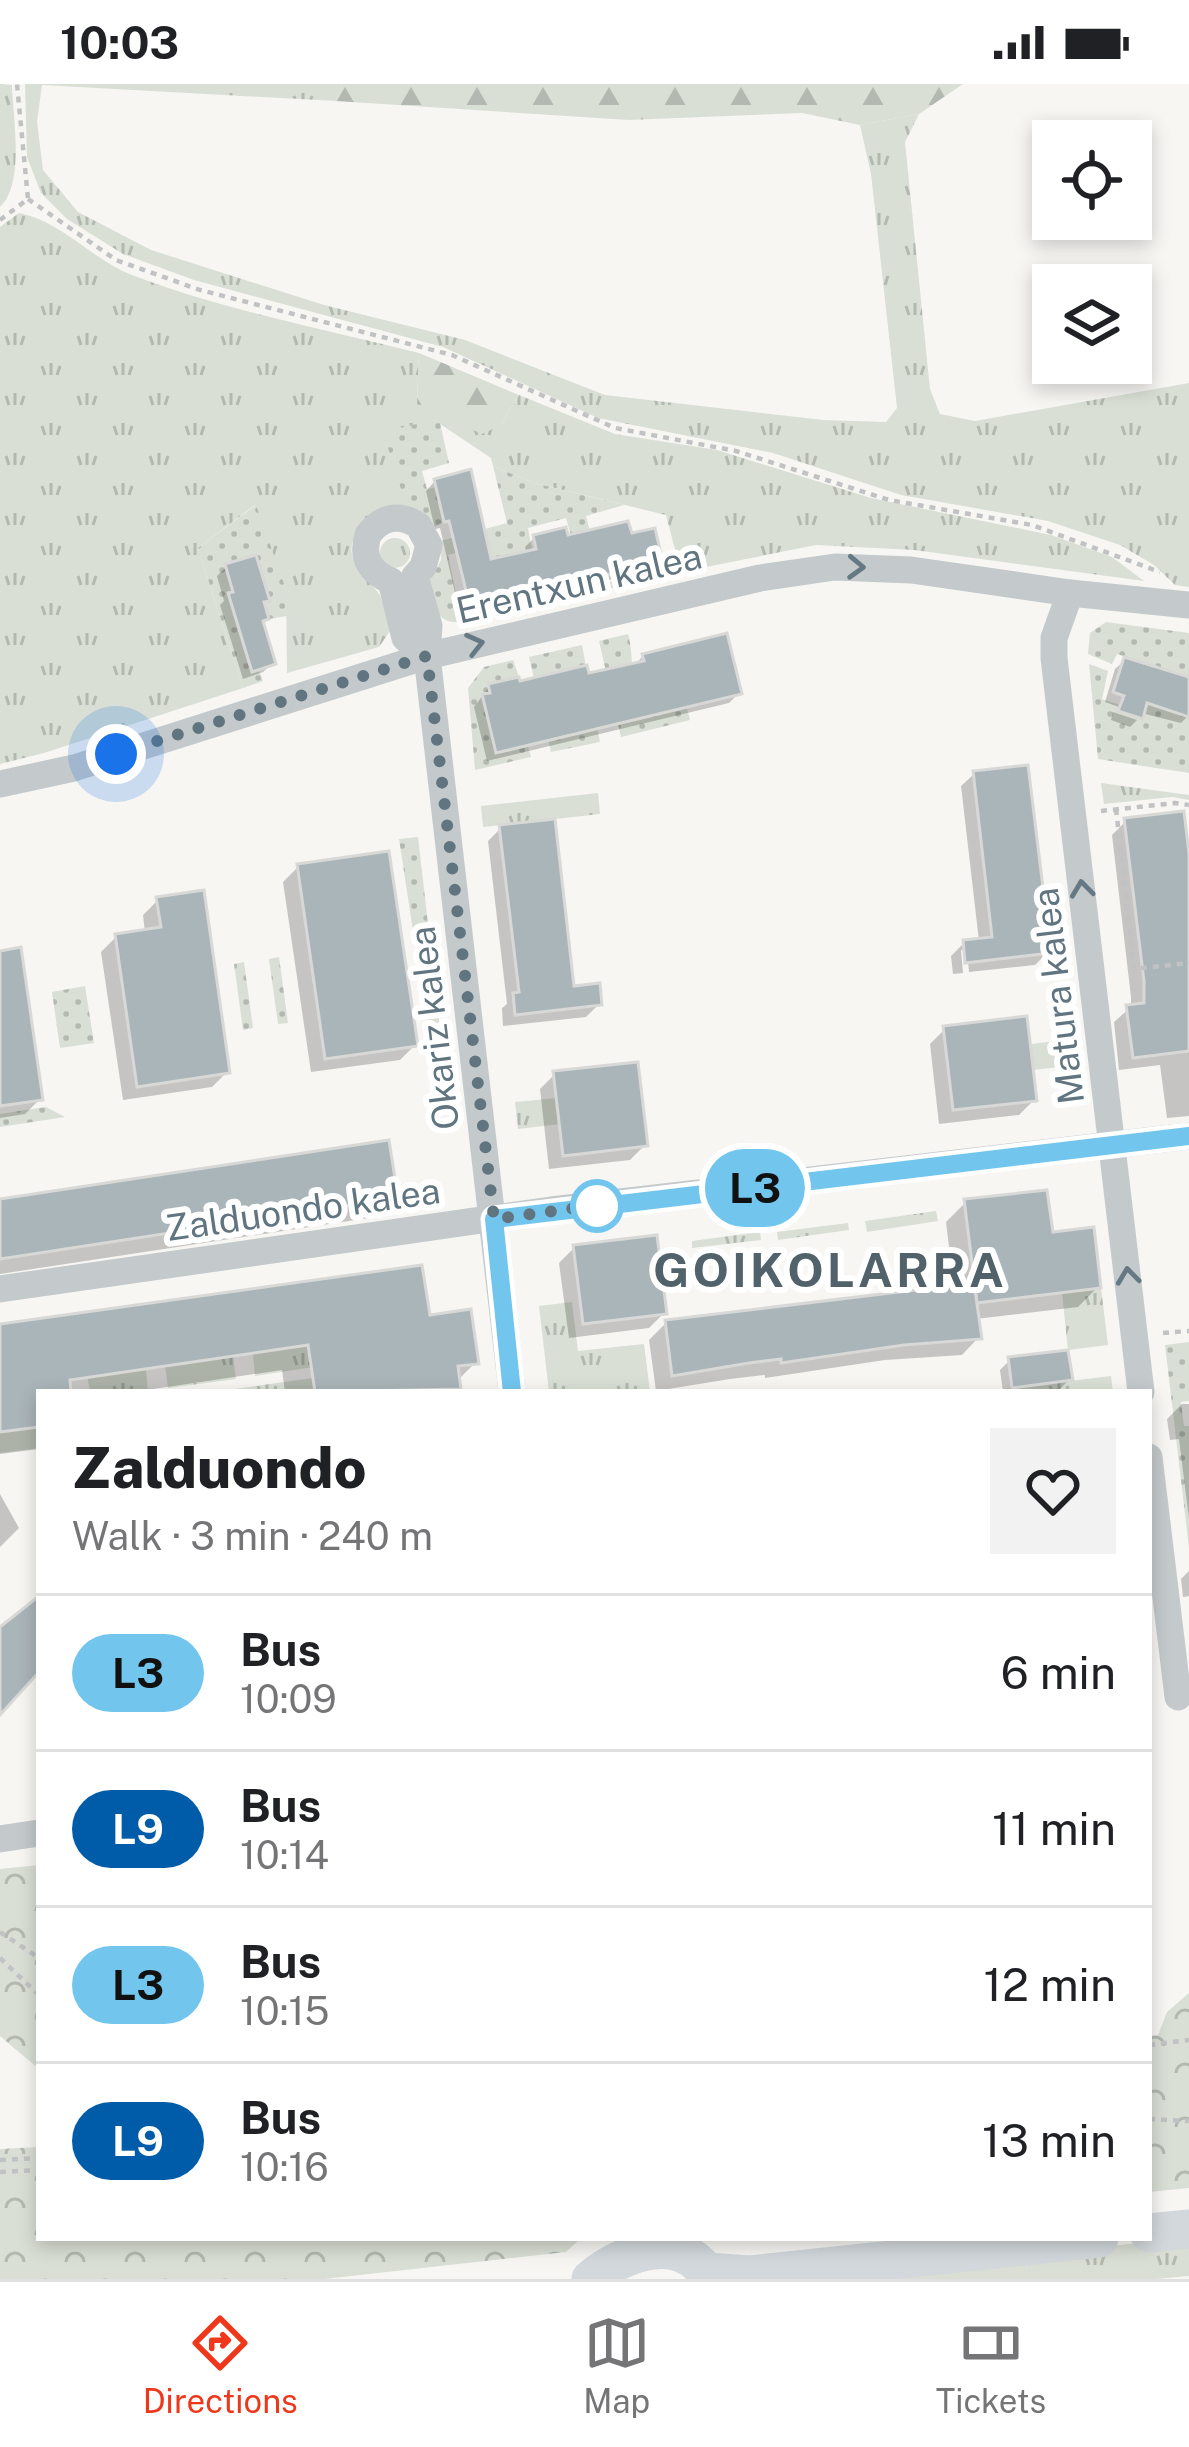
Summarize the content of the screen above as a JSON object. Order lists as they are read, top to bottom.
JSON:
{
  "streets": {
    "street": [
      "Erentxun kalea",
      "Matura kalea",
      "Okariz kalea",
      "Zalduondo kalea"
    ]
  },
  "crossings": [
    ["Erentxun kalea", "Matura kalea"],
    ["Erentxun kalea", "Okariz kalea"],
    ["Matura kalea", "Zalduondo kalea"],
    ["Okariz kalea", "Zalduondo kalea"]
  ],
  "one_way": ["Erentxun kalea", "Matura kalea"],
  "districts": ["GOIKOLARRA"],
  "lines": ["bus line L3"],
  "page": {
    "status": "10:03",
    "on_map": "L3",
    "heading": ["Zalduondo", "Walk · 3 min · 240 m"],
    "list": [
      {
        "mark": "L3",
        "name": "Bus",
        "note": "10:09",
        "value": "6 min"
      },
      {
        "mark": "L9",
        "name": "Bus",
        "note": "10:14",
        "value": "11 min"
      },
      {
        "mark": "L3",
        "name": "Bus",
        "note": "10:15",
        "value": "12 min"
      },
      {
        "mark": "L9",
        "name": "Bus",
        "note": "10:16",
        "value": "13 min"
      }
    ],
    "tabs": ["Directions", "Map", "Tickets"]
  }
}
